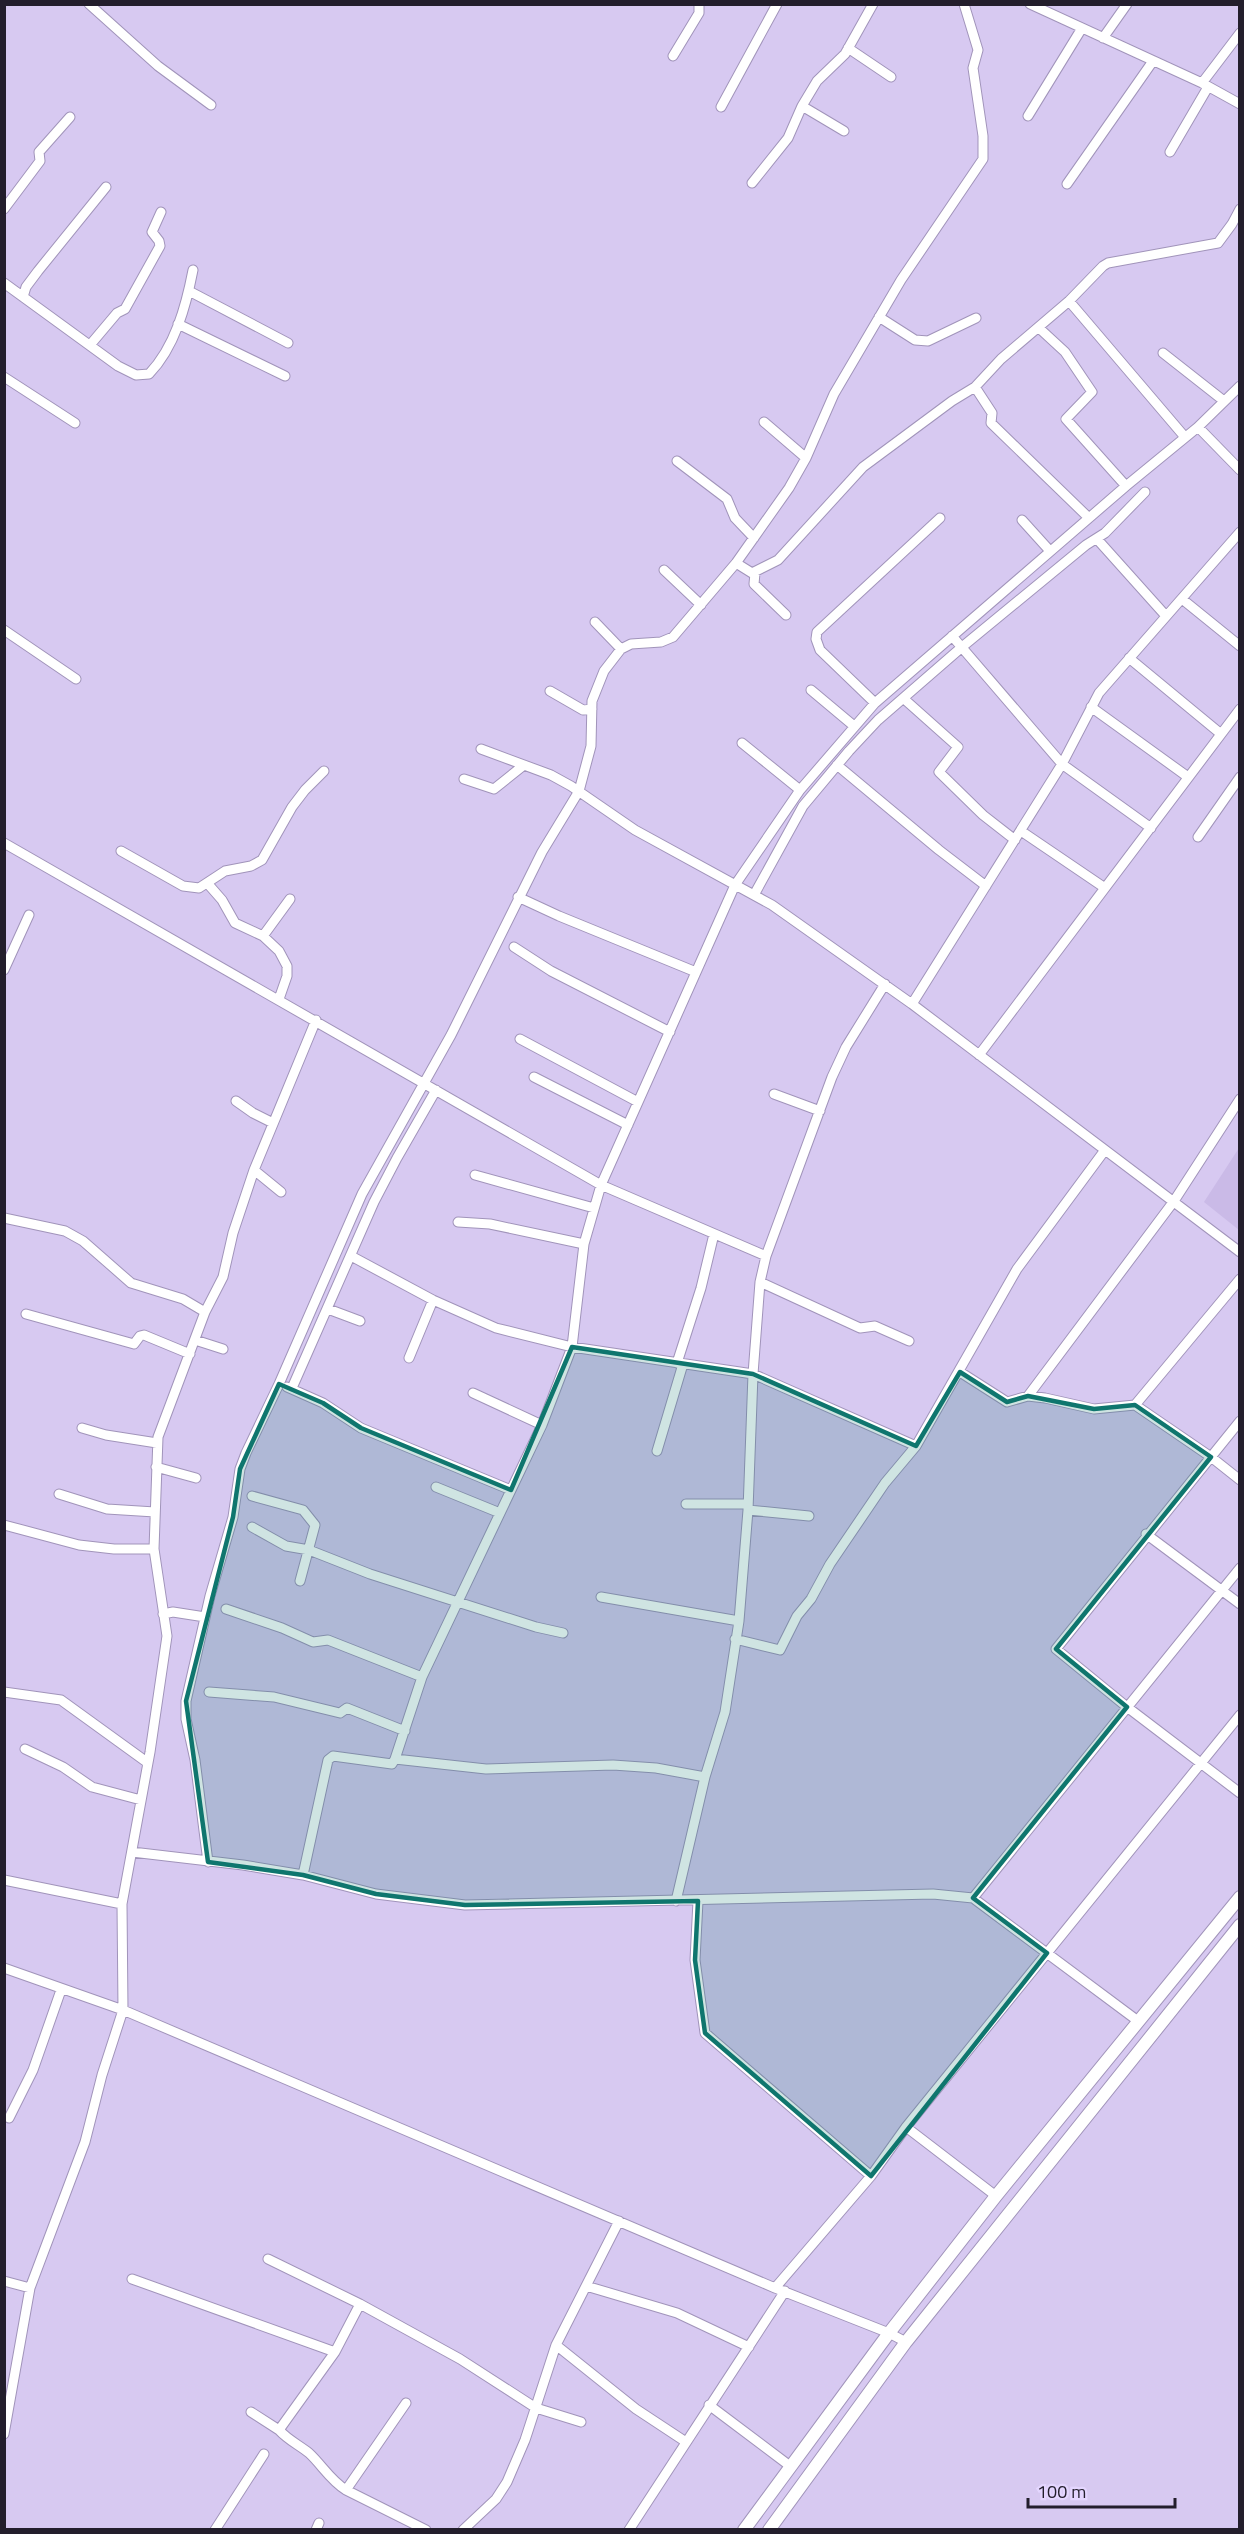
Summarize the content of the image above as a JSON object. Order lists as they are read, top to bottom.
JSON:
{
  "scale_bar": "100 m"
}
